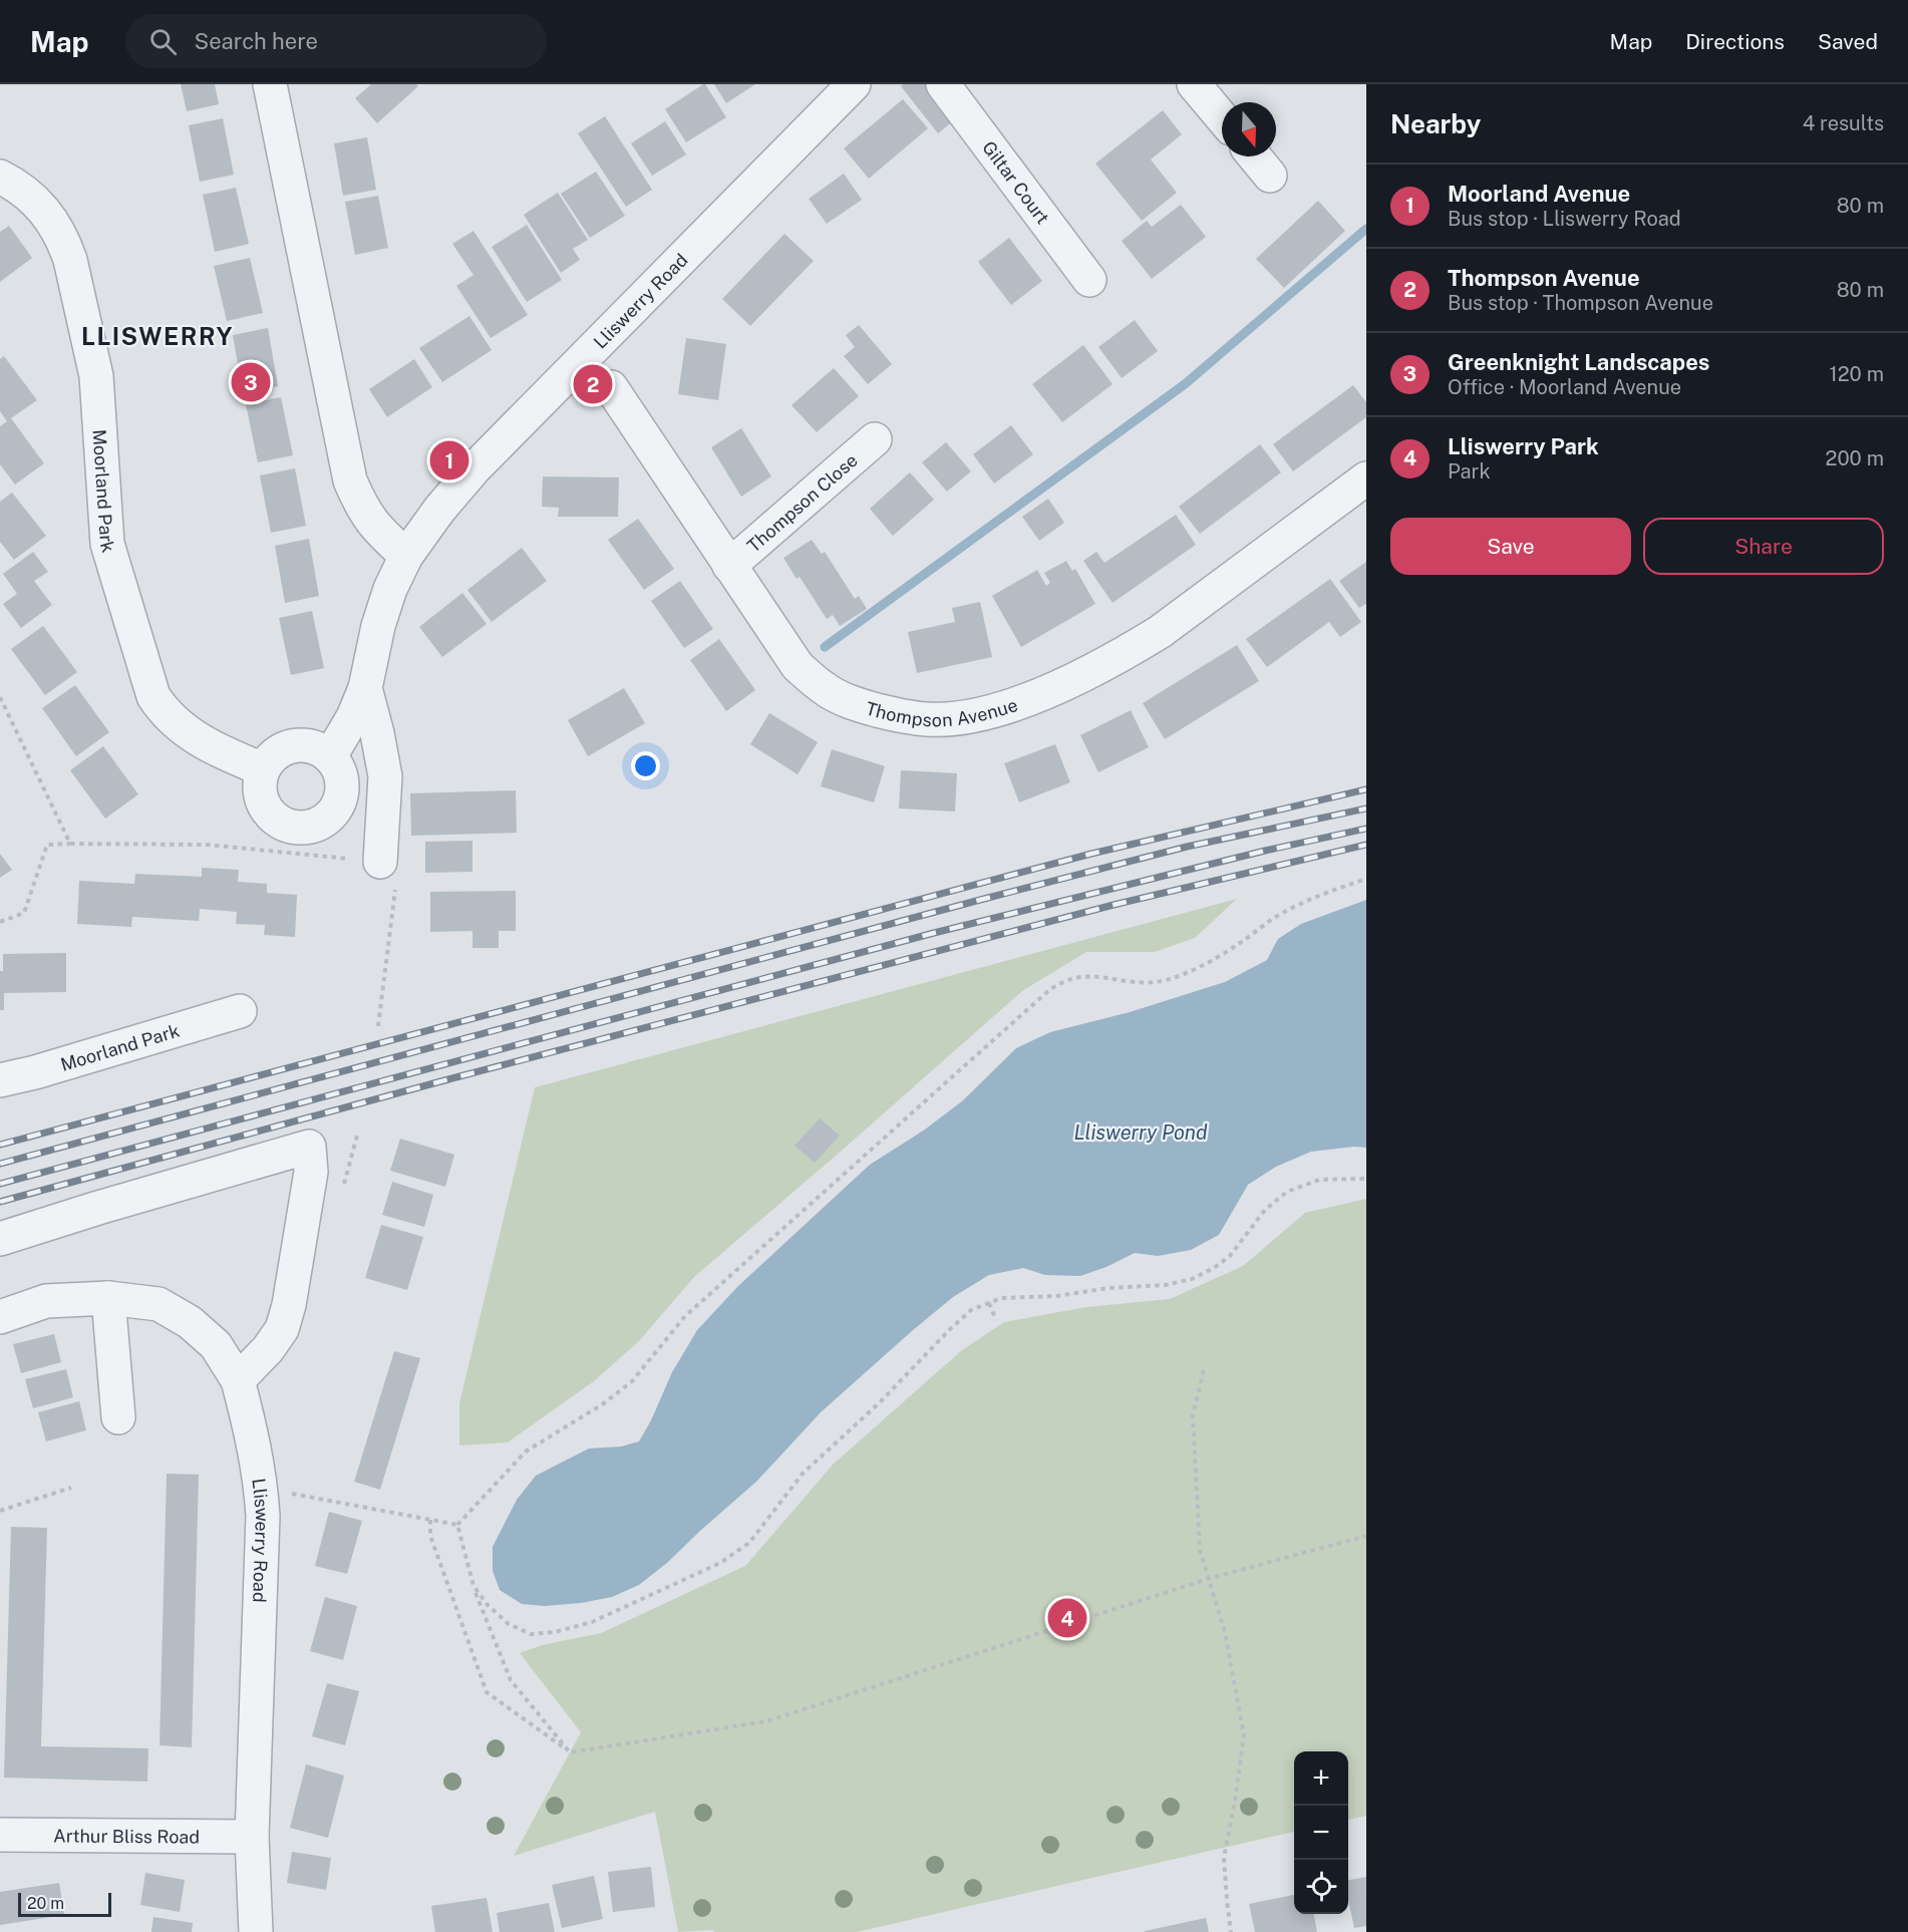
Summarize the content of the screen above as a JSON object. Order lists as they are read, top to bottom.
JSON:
{
  "streets": {
    "street": [
      "Giltar Court",
      "Lliswerry Road",
      "Moorland Park",
      "Thompson Close",
      "Thompson Avenue",
      "Arthur Bliss Road"
    ]
  },
  "crossings": [
    ["Lliswerry Road", "Moorland Park"],
    ["Lliswerry Road", "Arthur Bliss Road"],
    ["Thompson Close", "Thompson Avenue"]
  ],
  "districts": ["LLISWERRY"],
  "water": ["Lliswerry Pond"],
  "scale_bar": "20 m",
  "north": "bottom",
  "page": {
    "header": "Map",
    "search": "Search here",
    "nav": ["Map", "Directions", "Saved"],
    "heading": ["Nearby", "4 results"],
    "list": [
      {
        "mark": "1",
        "name": "Moorland Avenue",
        "note": "Bus stop · Lliswerry Road",
        "value": "80 m"
      },
      {
        "mark": "2",
        "name": "Thompson Avenue",
        "note": "Bus stop · Thompson Avenue",
        "value": "80 m"
      },
      {
        "mark": "3",
        "name": "Greenknight Landscapes",
        "note": "Office · Moorland Avenue",
        "value": "120 m"
      },
      {
        "mark": "4",
        "name": "Lliswerry Park",
        "note": "Park",
        "value": "200 m"
      }
    ],
    "pins": [
      "3",
      "2",
      "1",
      "4"
    ],
    "buttons": ["Save", "Share"],
    "map_buttons": ["+", "−"],
    "scale": "20 m"
  }
}
